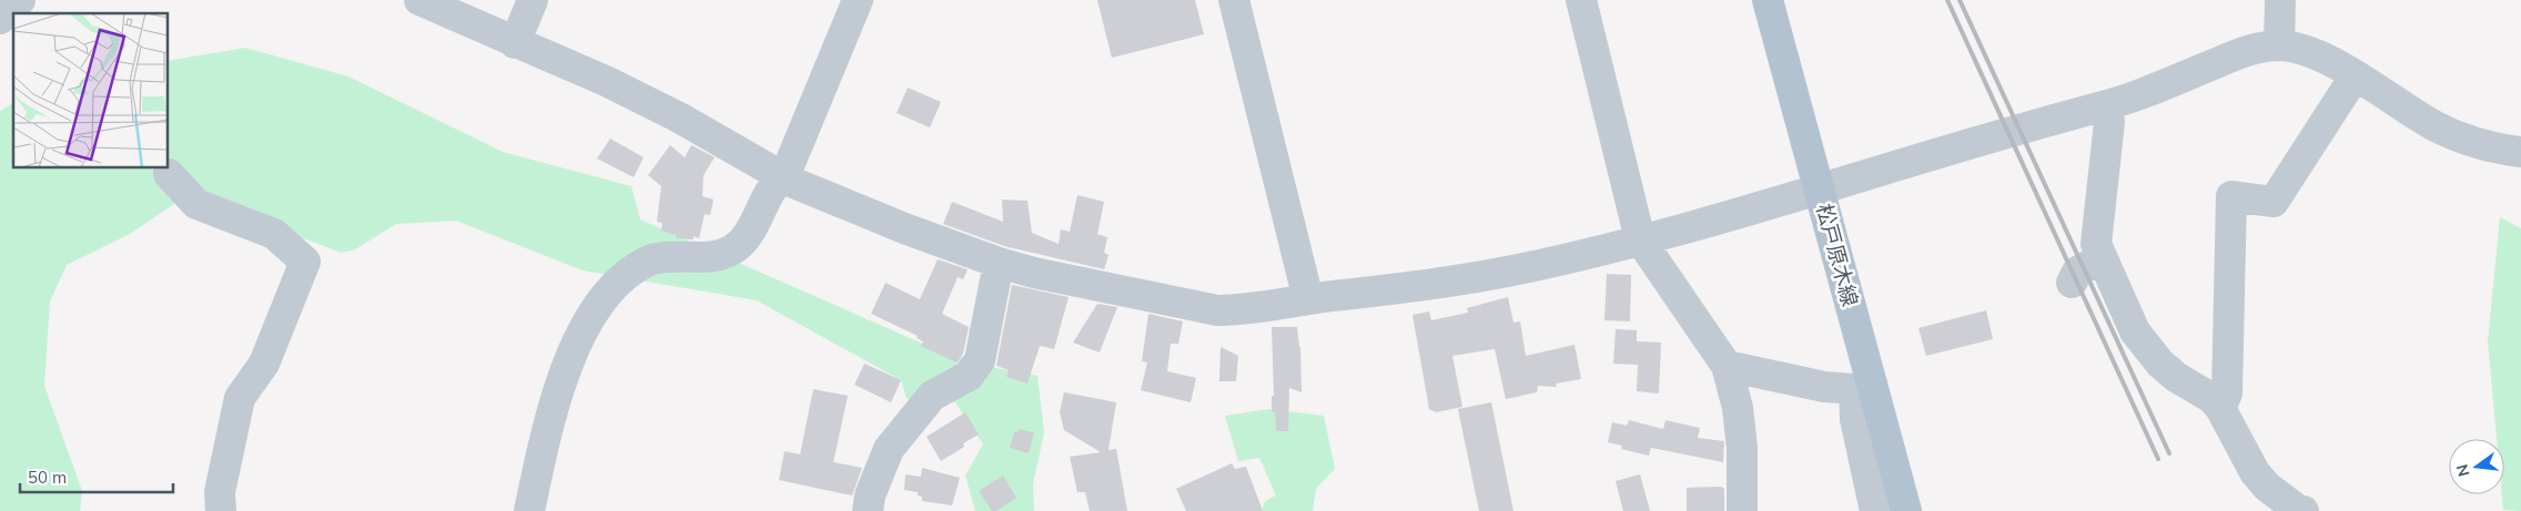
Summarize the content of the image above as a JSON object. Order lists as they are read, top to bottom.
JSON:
{
  "streets": {
    "main road": ["松戸原木線"]
  },
  "scale_bar": "50 m",
  "north": "left"
}
